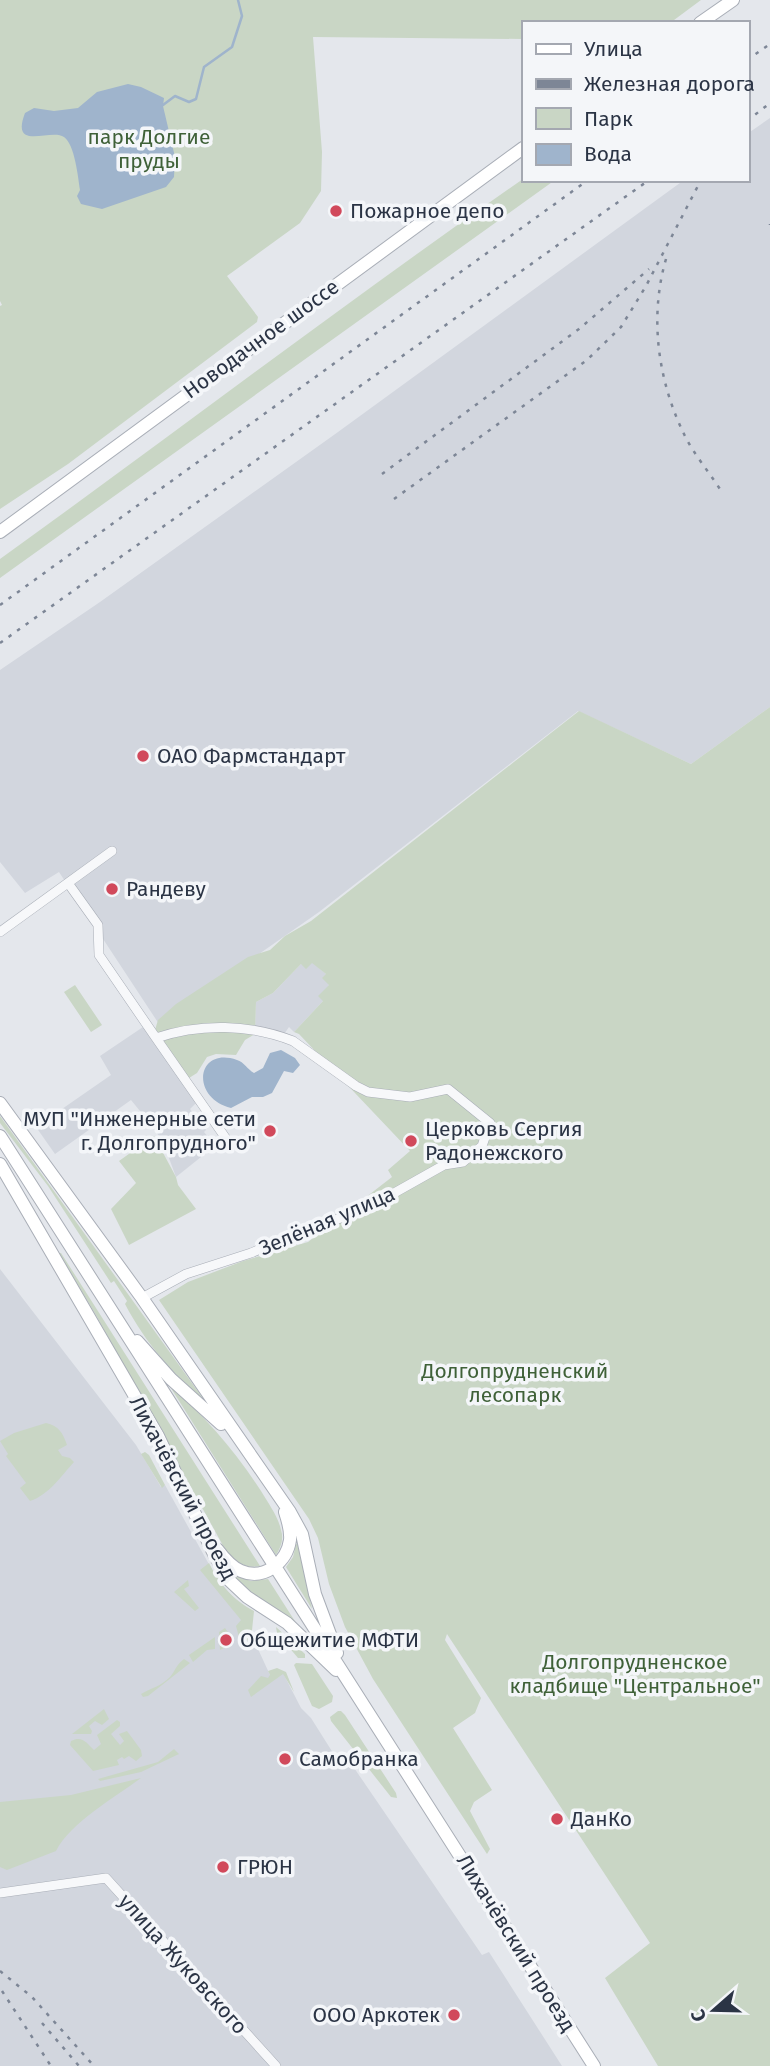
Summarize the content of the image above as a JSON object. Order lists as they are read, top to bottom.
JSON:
{
  "streets": {
    "main road": ["Новодачное шоссе", "Лихачёвский проезд"],
    "street": ["Зелёная улица", "улица Жуковского"]
  },
  "parks": ["парк Долгие пруды", "Долгопрудненский лесопарк", "Долгопрудненское кладбище \"Центральное\""],
  "places": [
    "Пожарное депо",
    "ОАО Фармстандарт",
    "Рандеву",
    "МУП \"Инженерные сети г. Долгопрудного\"",
    "Церковь Сергия Радонежского",
    "Общежитие МФТИ",
    "Самобранка",
    "ДанКо",
    "ГРЮН",
    "ООО Аркотек"
  ],
  "legend": [
    "Улица",
    "Железная дорога",
    "Парк",
    "Вода"
  ],
  "north": "left"
}
